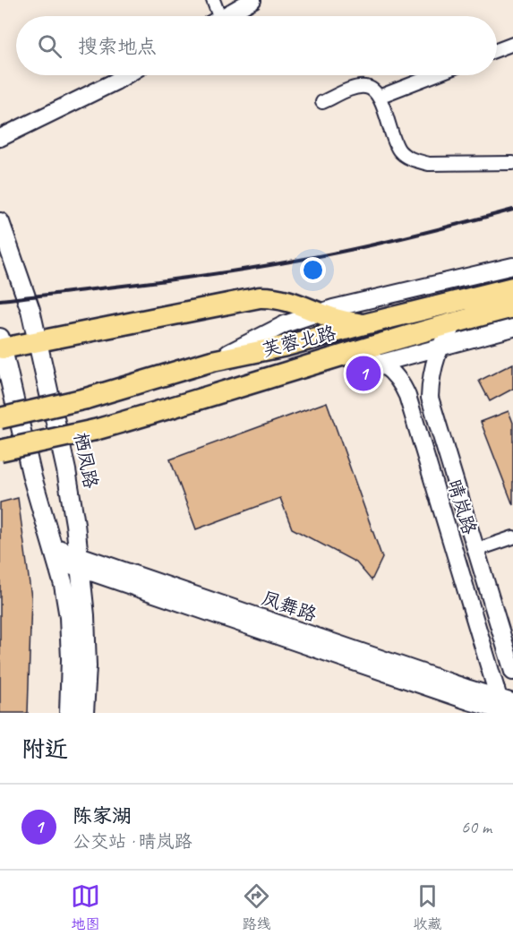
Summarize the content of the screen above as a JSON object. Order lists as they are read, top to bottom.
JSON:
{
  "streets": {
    "main road": ["芙蓉北路", "栖凤路"],
    "street": ["晴岚路", "凤舞路"]
  },
  "crossings": [
    ["芙蓉北路", "晴岚路"],
    ["栖凤路", "凤舞路"],
    ["晴岚路", "凤舞路"]
  ],
  "page": {
    "search": "搜索地点",
    "pins": "1",
    "heading": "附近",
    "list": [
      {
        "mark": "1",
        "name": "陈家湖",
        "note": "公交站 · 晴岚路",
        "value": "60 m"
      }
    ],
    "nav": ["地图", "路线", "收藏"]
  }
}
